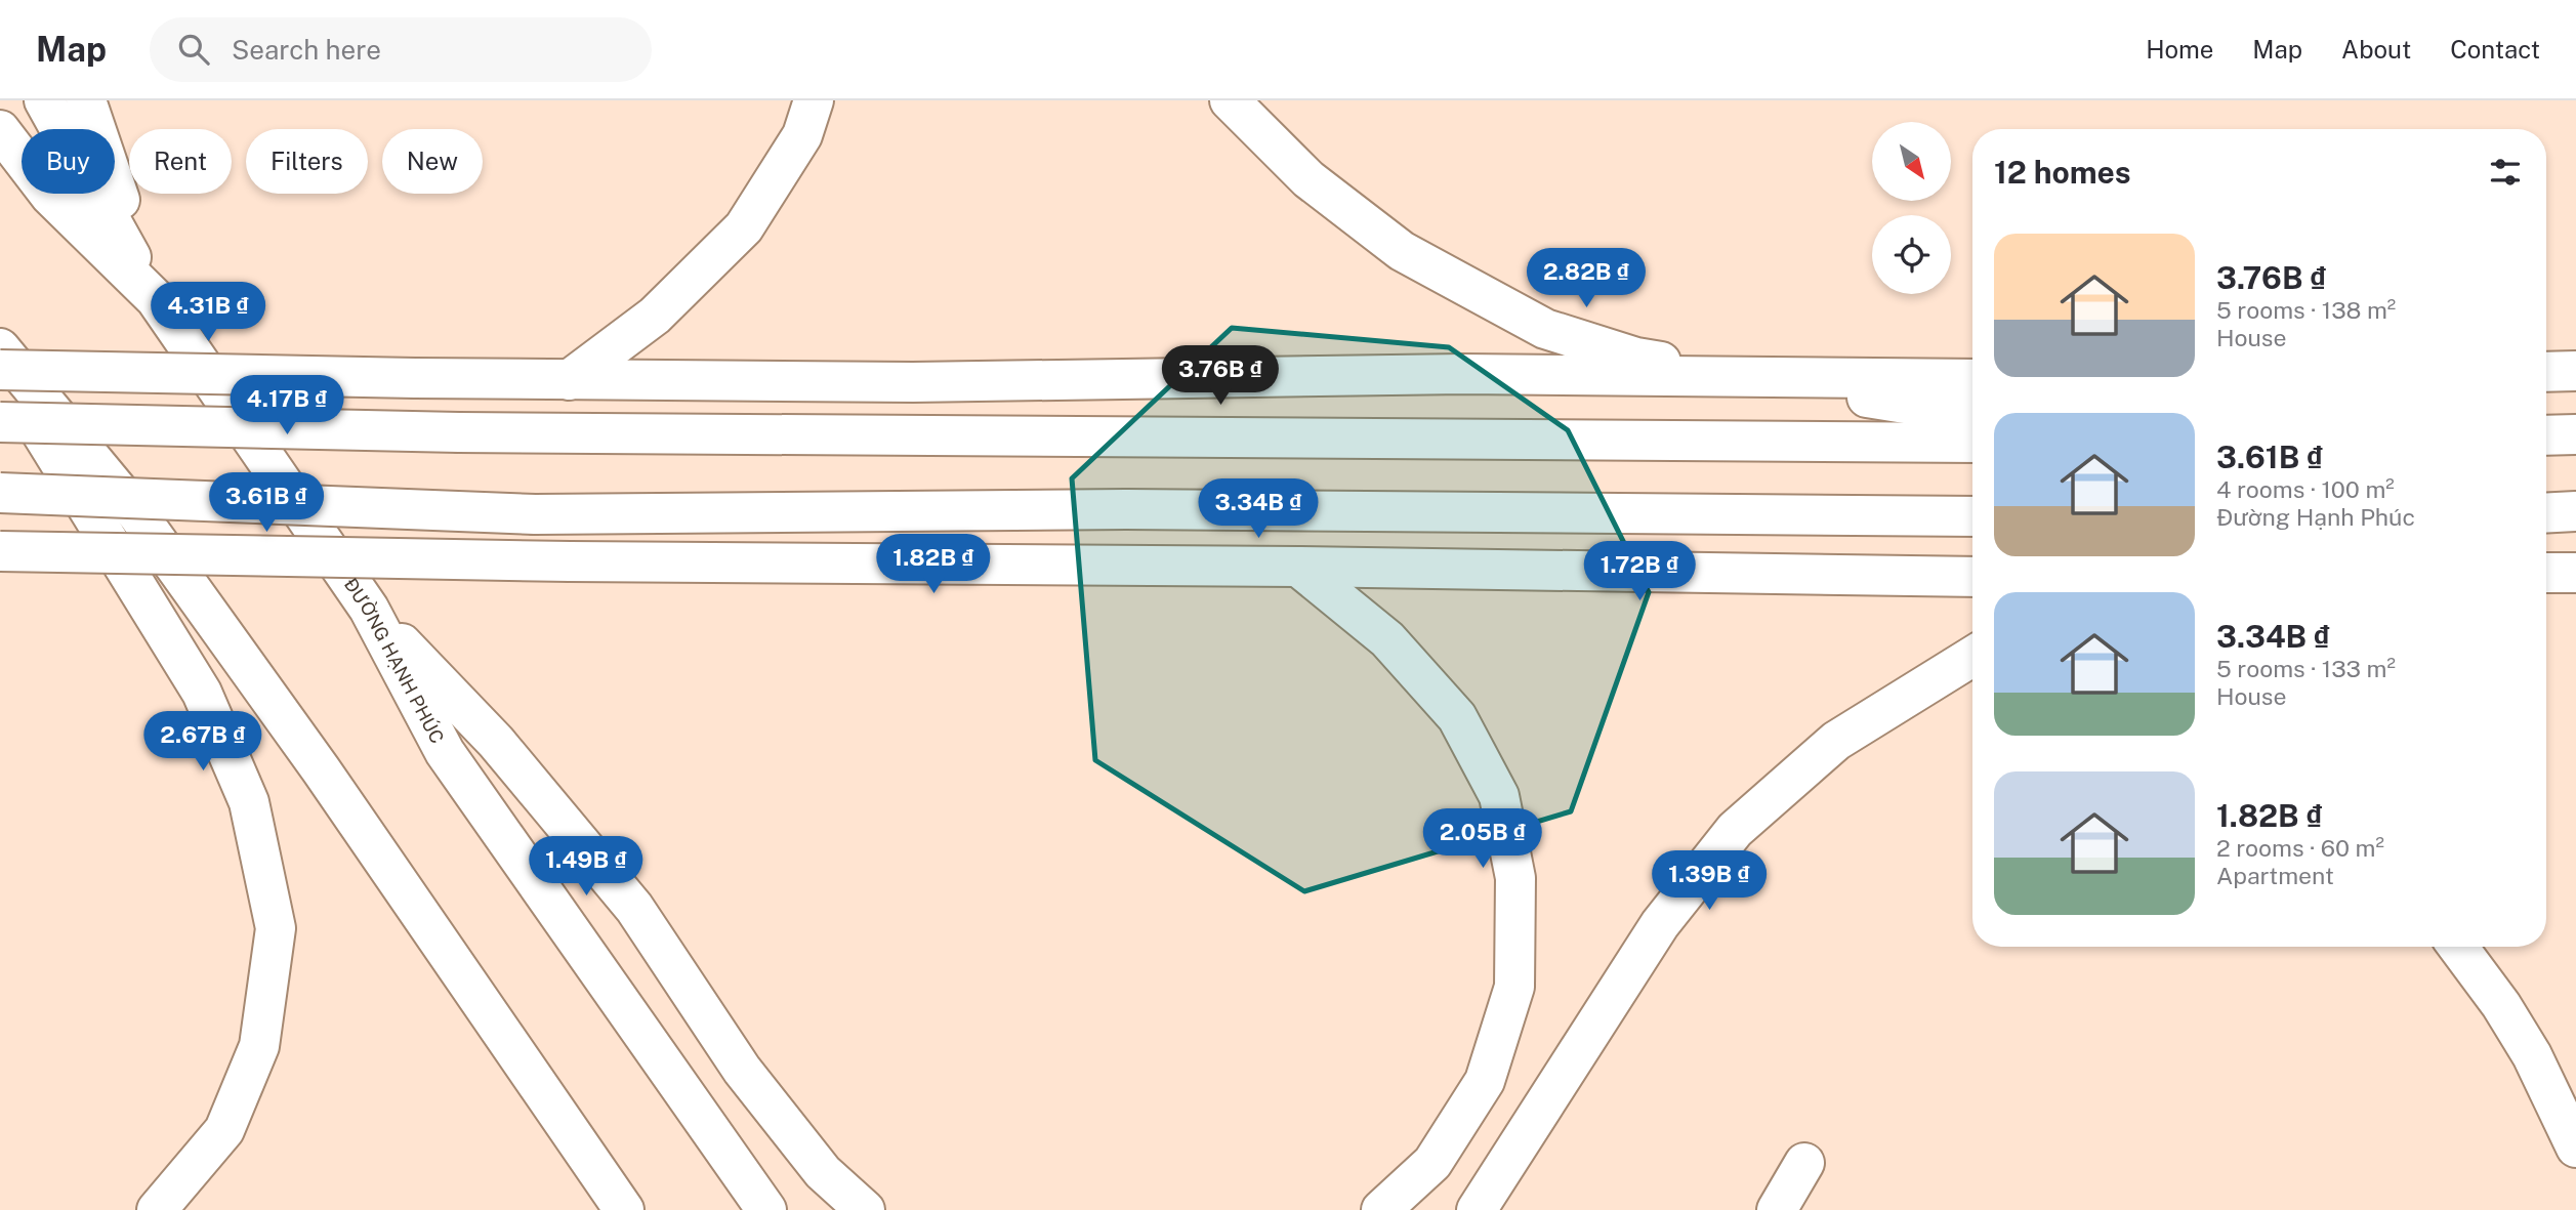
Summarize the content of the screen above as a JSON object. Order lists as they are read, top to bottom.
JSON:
{
  "streets": {
    "main road": ["ĐƯỜNG HẠNH PHÚC"]
  },
  "north": "bottom right",
  "page": {
    "header": "Map",
    "search": "Search here",
    "nav": [
      "Home",
      "Map",
      "About",
      "Contact"
    ],
    "chip": [
      "Buy",
      "Rent",
      "Filters",
      "New"
    ],
    "heading": "12 homes",
    "list": [
      {
        "name": "3.76B ₫",
        "note": "5 rooms · 138 m² · House"
      },
      {
        "name": "3.61B ₫",
        "note": "4 rooms · 100 m² · Đường Hạnh Phúc"
      },
      {
        "name": "3.34B ₫",
        "note": "5 rooms · 133 m² · House"
      },
      {
        "name": "1.82B ₫",
        "note": "2 rooms · 60 m² · Apartment"
      }
    ],
    "price": [
      "2.82B ₫",
      "4.31B ₫",
      "3.76B ₫",
      "4.17B ₫",
      "3.61B ₫",
      "3.34B ₫",
      "1.82B ₫",
      "1.72B ₫",
      "2.67B ₫",
      "2.05B ₫",
      "1.49B ₫",
      "1.39B ₫"
    ]
  }
}
